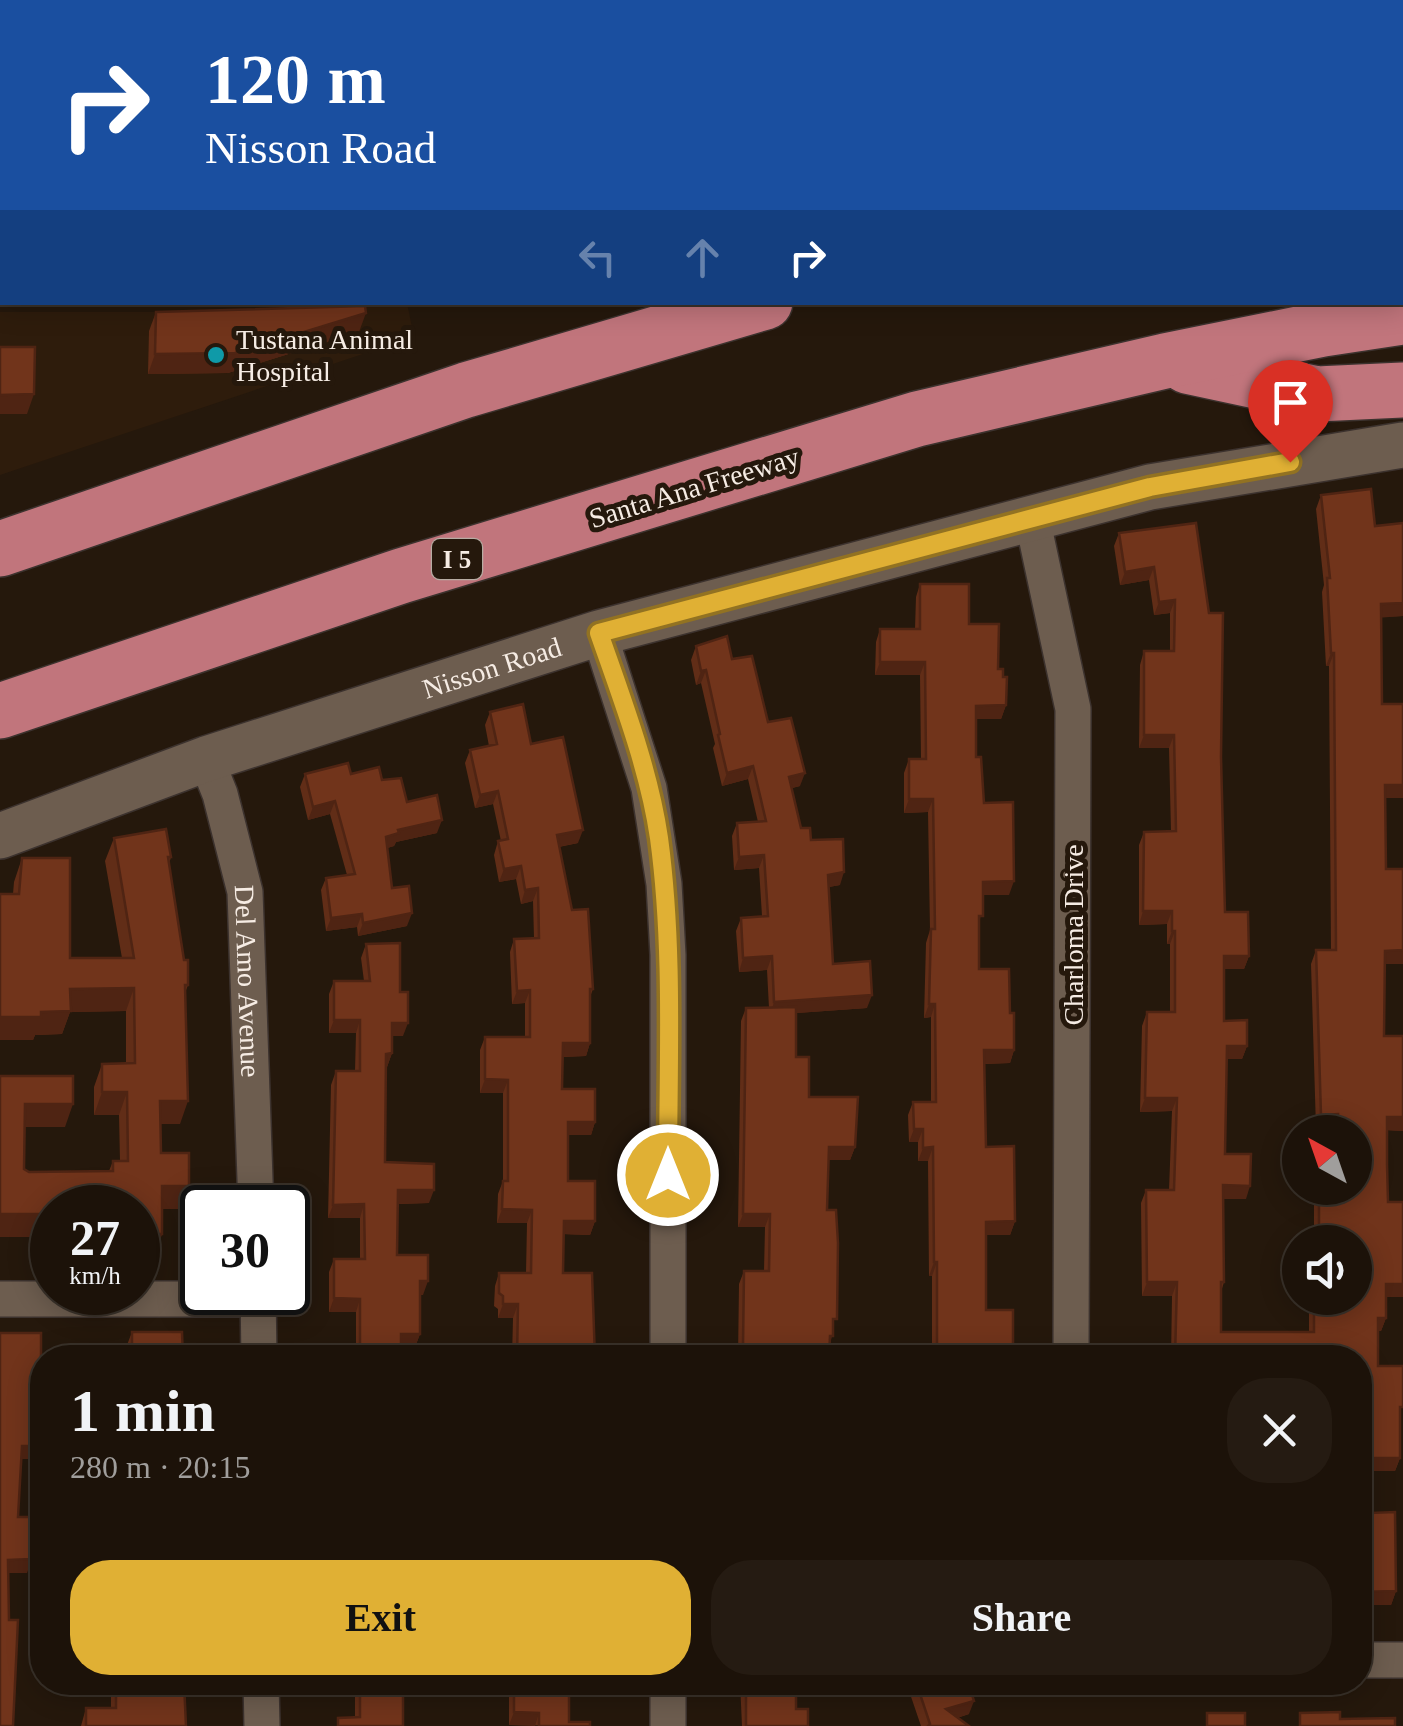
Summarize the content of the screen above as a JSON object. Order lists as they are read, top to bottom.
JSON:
{
  "streets": {
    "highway": ["Santa Ana Freeway", "I 5"],
    "street": ["Nisson Road", "Charloma Drive", "Del Amo Avenue"]
  },
  "crossings": [
    ["Nisson Road", "Charloma Drive"],
    ["Nisson Road", "Del Amo Avenue"]
  ],
  "places": ["Tustana Animal Hospital"],
  "north": "top left",
  "page": {
    "turn": ["120 m", "Nisson Road"],
    "speed": "27 km/h",
    "limit": "30",
    "heading": ["1 min", "280 m · 20:15"],
    "buttons": ["Exit", "Share"]
  }
}
